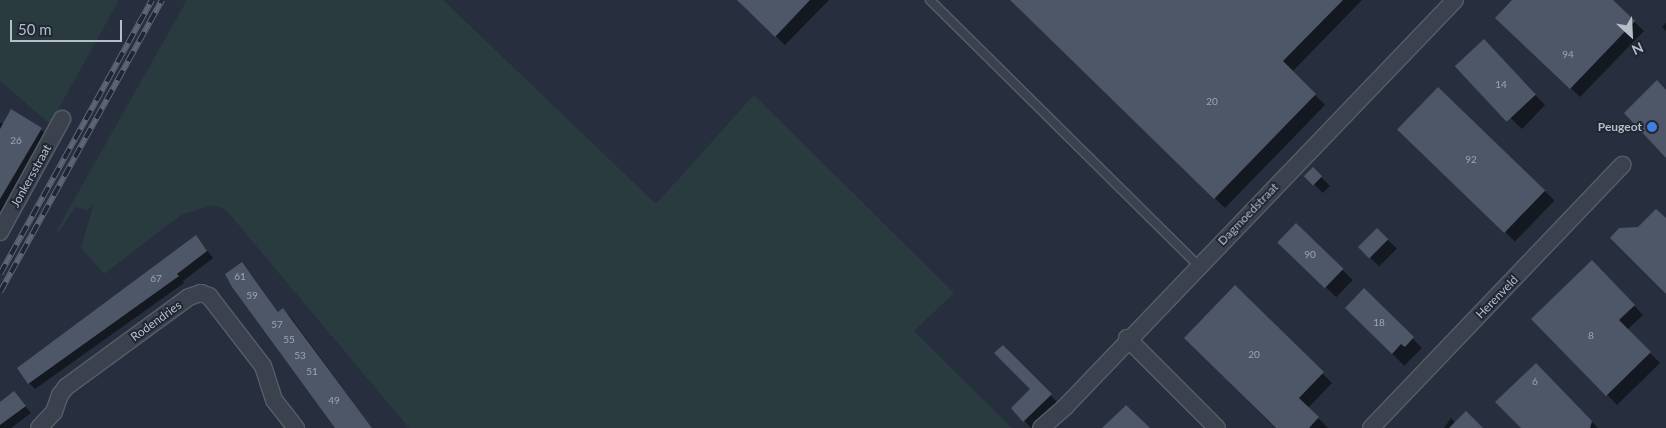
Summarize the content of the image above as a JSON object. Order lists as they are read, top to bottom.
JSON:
{
  "streets": {
    "street": [
      "Jonkersstraat",
      "Dagmoedstraat",
      "Herenveld",
      "Rodendries"
    ]
  },
  "places": ["Peugeot"],
  "house_numbers": [
    "94",
    "14",
    "20",
    "26",
    "92",
    "90",
    "61",
    "67",
    "59",
    "18",
    "57",
    "8",
    "55",
    "20",
    "53",
    "51",
    "6",
    "49"
  ],
  "scale_bar": "50 m",
  "north": "bottom right"
}
